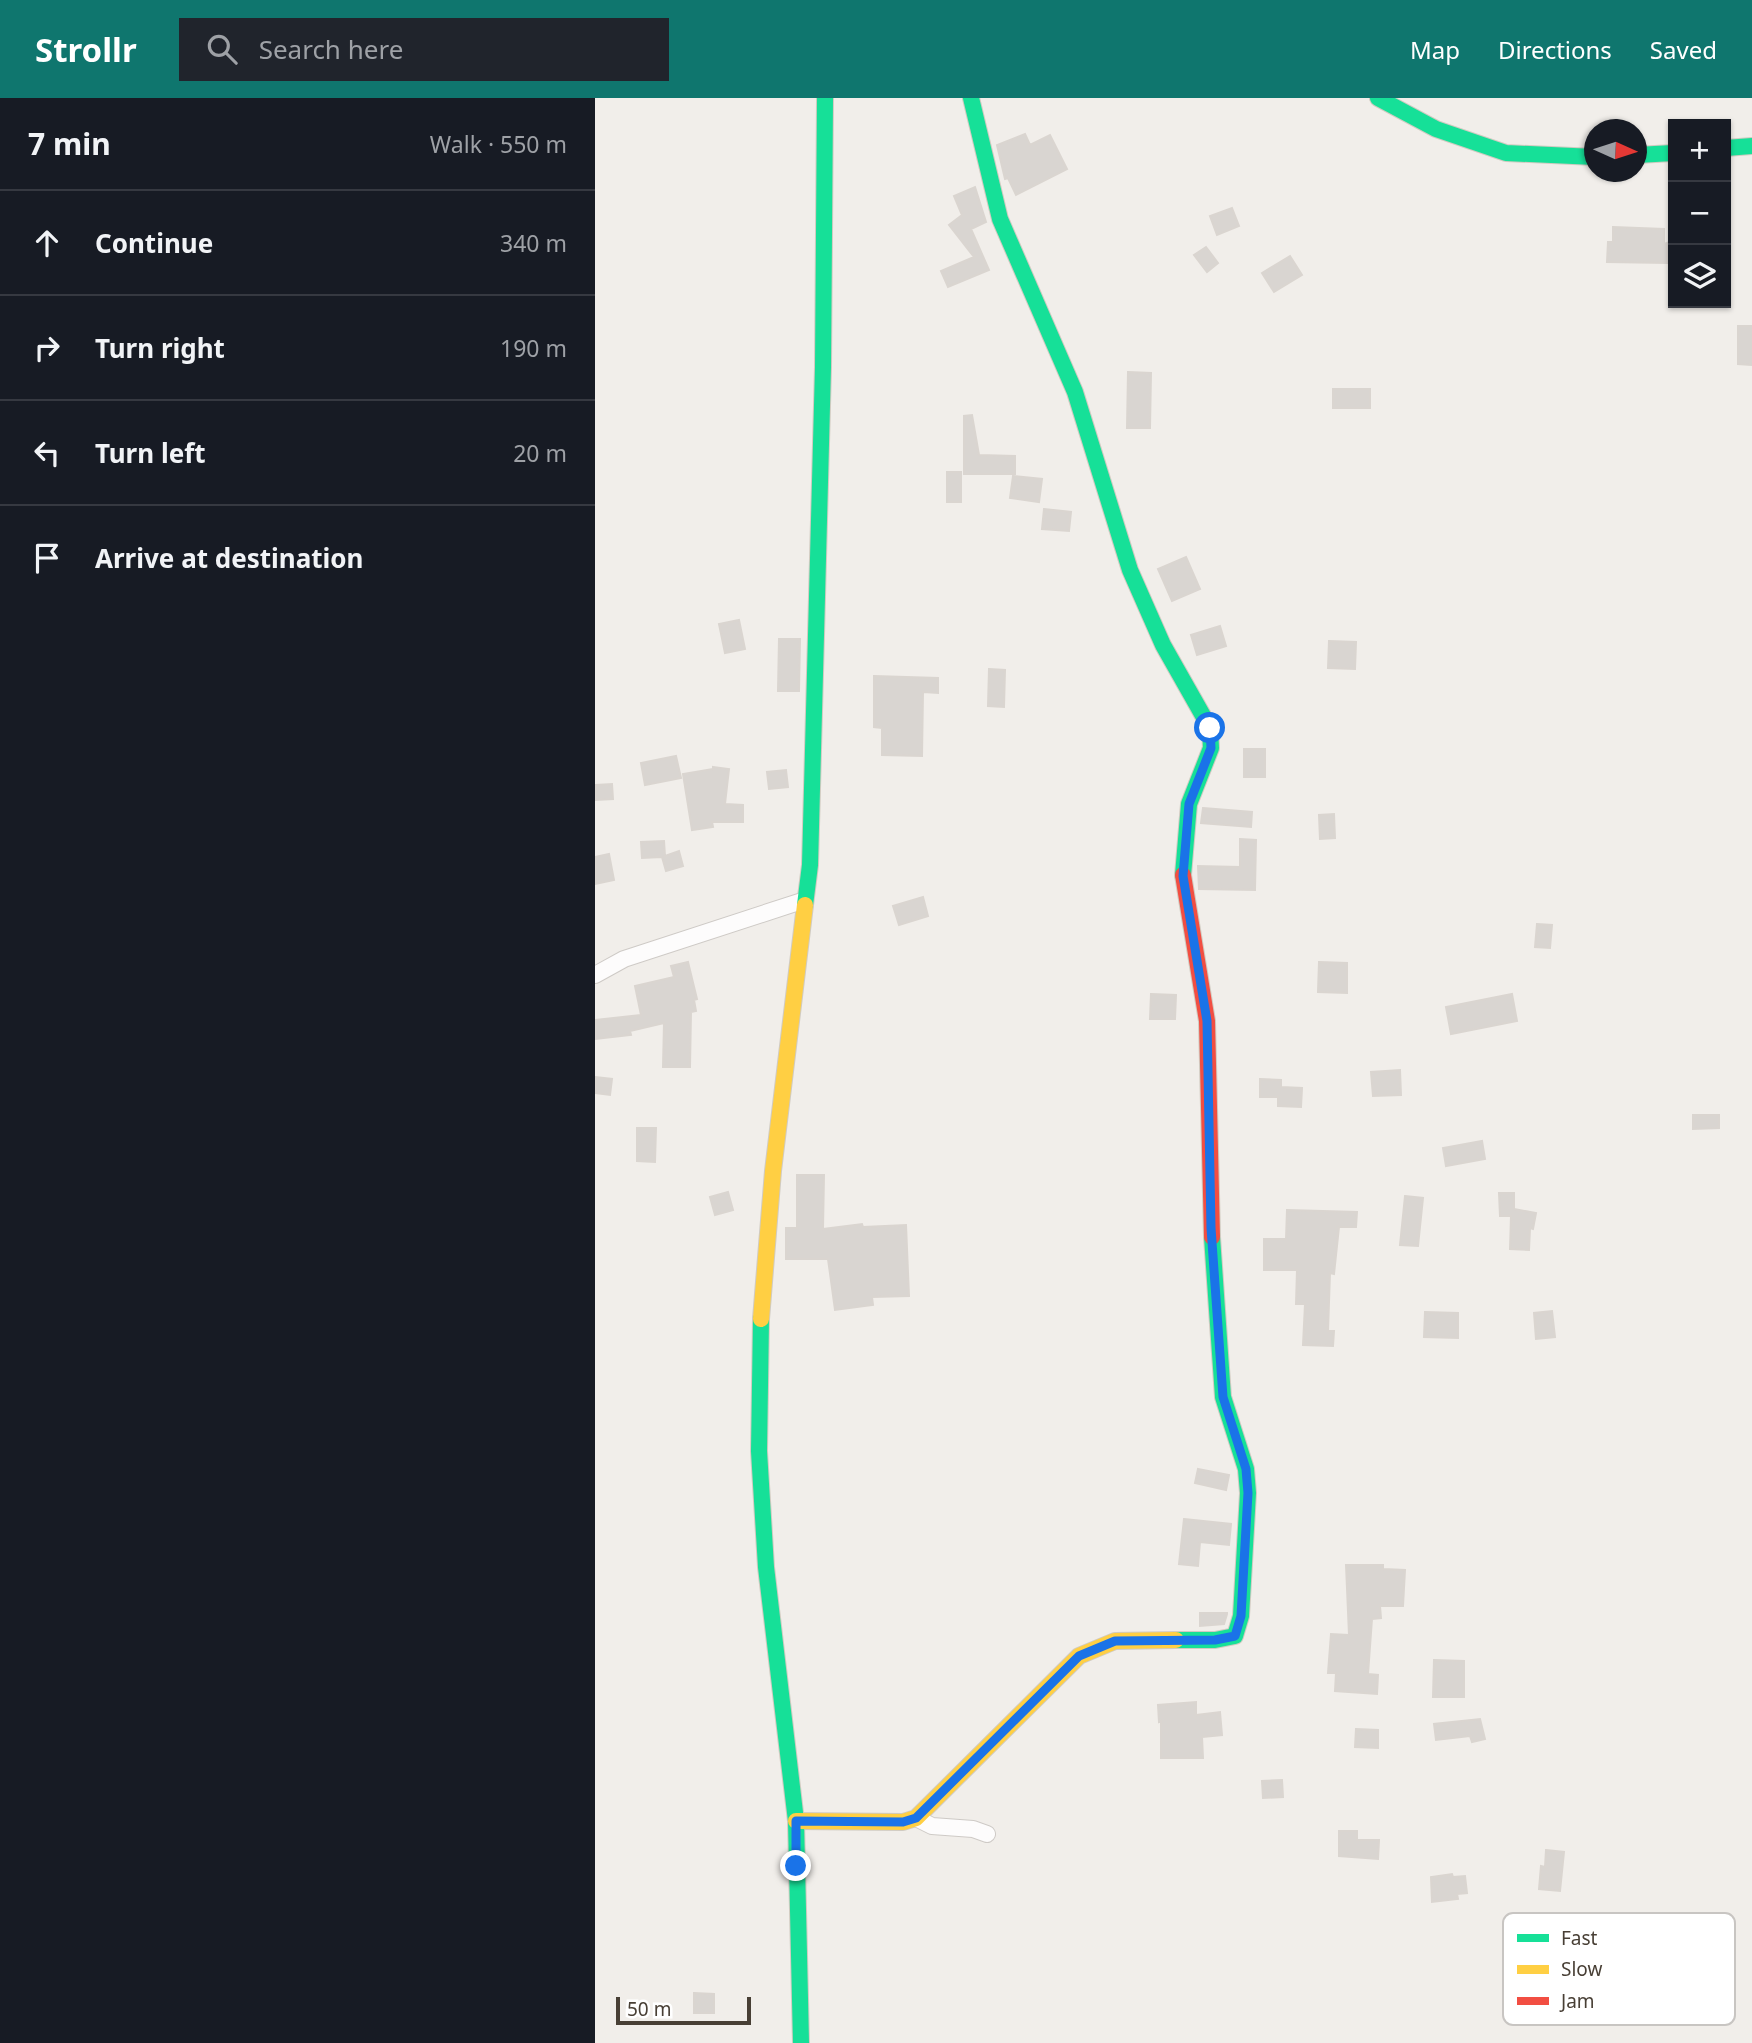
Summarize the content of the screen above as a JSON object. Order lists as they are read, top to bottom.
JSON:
{
  "legend": ["Fast", "Slow", "Jam"],
  "scale_bar": "50 m",
  "north": "right",
  "page": {
    "header": "Strollr",
    "search": "Search here",
    "nav": ["Map", "Directions", "Saved"],
    "heading": ["7 min", "Walk · 550 m"],
    "map_buttons": ["+", "−"],
    "list": [
      ["Continue", "340 m"],
      ["Turn right", "190 m"],
      ["Turn left", "20 m"],
      "Arrive at destination"
    ],
    "scale": "50 m"
  }
}
